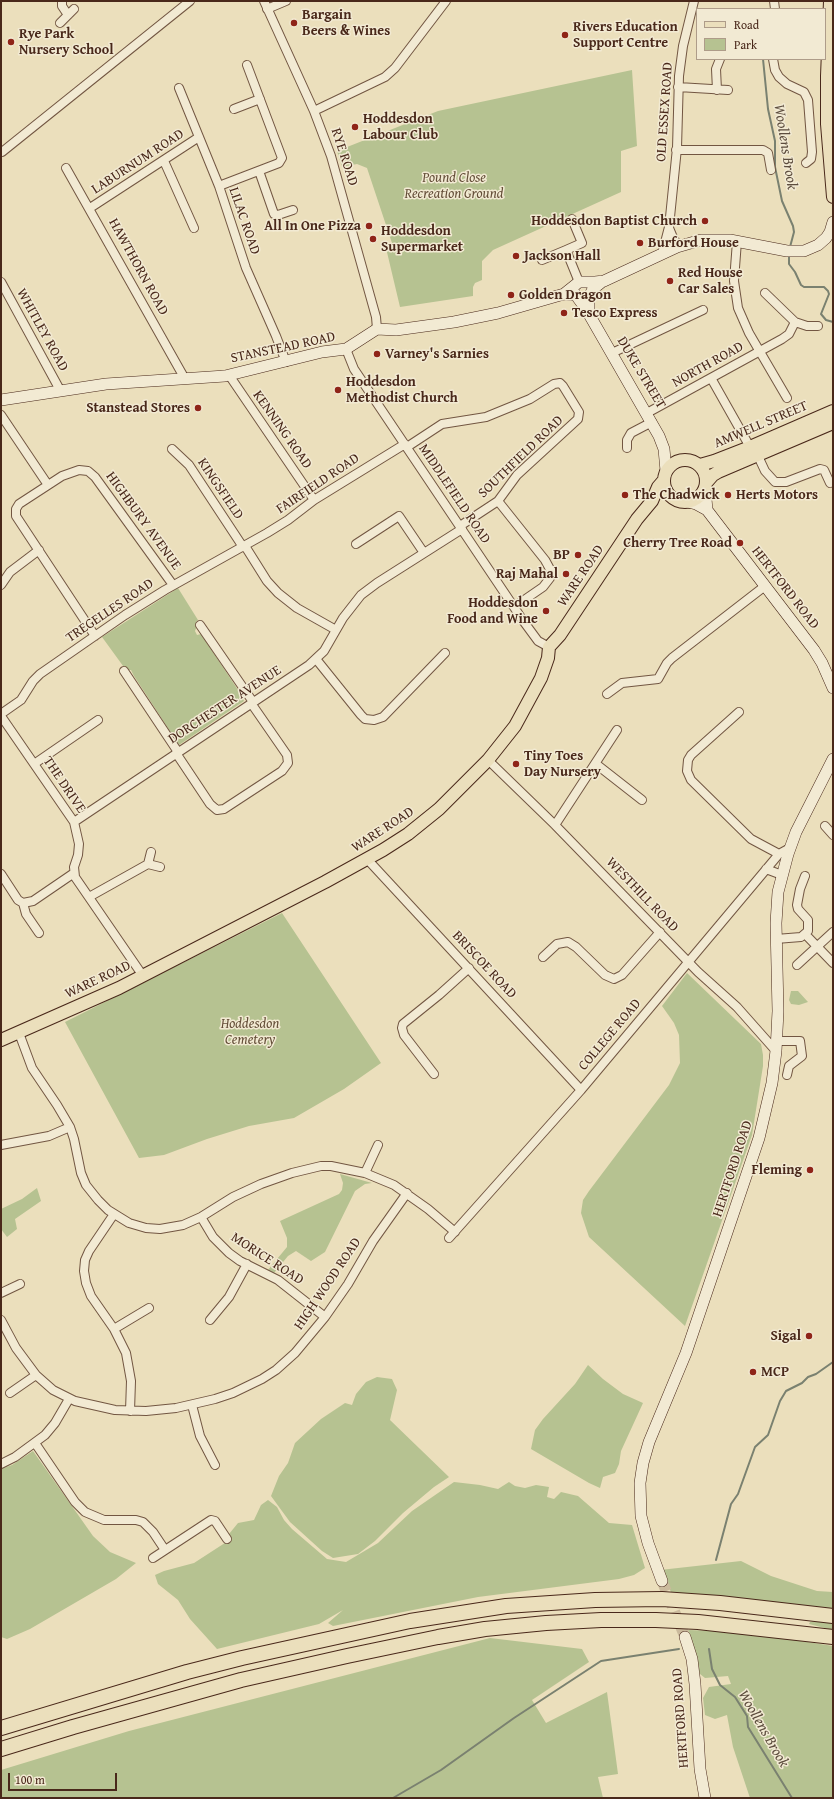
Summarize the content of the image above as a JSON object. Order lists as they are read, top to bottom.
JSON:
{
  "streets": {
    "main road": [
      "STANSTEAD ROAD",
      "DUKE STREET",
      "AMWELL STREET",
      "WARE ROAD",
      "HERTFORD ROAD"
    ],
    "street": [
      "OLD ESSEX ROAD",
      "RYE ROAD",
      "LABURNUM ROAD",
      "LILAC ROAD",
      "HAWTHORN ROAD",
      "WHITLEY ROAD",
      "NORTH ROAD",
      "KENNING ROAD",
      "SOUTHFIELD ROAD",
      "FAIRFIELD ROAD",
      "KINGSFIELD",
      "MIDDLEFIELD ROAD",
      "HIGHBURY AVENUE",
      "TREGELLES ROAD",
      "DORCHESTER AVENUE",
      "THE DRIVE",
      "WESTHILL ROAD",
      "BRISCOE ROAD",
      "COLLEGE ROAD",
      "MORICE ROAD",
      "HIGH WOOD ROAD"
    ]
  },
  "crossings": [
    ["RYE ROAD", "STANSTEAD ROAD"],
    ["LABURNUM ROAD", "LILAC ROAD"],
    ["LABURNUM ROAD", "HAWTHORN ROAD"],
    ["LILAC ROAD", "STANSTEAD ROAD"],
    ["HAWTHORN ROAD", "STANSTEAD ROAD"],
    ["WHITLEY ROAD", "STANSTEAD ROAD"],
    ["STANSTEAD ROAD", "KENNING ROAD"],
    ["STANSTEAD ROAD", "MIDDLEFIELD ROAD"],
    ["NORTH ROAD", "DUKE STREET"],
    ["DUKE STREET", "AMWELL STREET"],
    ["DUKE STREET", "WARE ROAD"],
    ["DUKE STREET", "HERTFORD ROAD"],
    ["AMWELL STREET", "WARE ROAD"],
    ["AMWELL STREET", "HERTFORD ROAD"],
    ["KENNING ROAD", "FAIRFIELD ROAD"],
    ["SOUTHFIELD ROAD", "FAIRFIELD ROAD"],
    ["SOUTHFIELD ROAD", "MIDDLEFIELD ROAD"],
    ["SOUTHFIELD ROAD", "DORCHESTER AVENUE"],
    ["FAIRFIELD ROAD", "KINGSFIELD"],
    ["FAIRFIELD ROAD", "MIDDLEFIELD ROAD"],
    ["FAIRFIELD ROAD", "TREGELLES ROAD"],
    ["KINGSFIELD", "TREGELLES ROAD"],
    ["KINGSFIELD", "DORCHESTER AVENUE"],
    ["MIDDLEFIELD ROAD", "WARE ROAD"],
    ["HIGHBURY AVENUE", "TREGELLES ROAD"],
    ["WARE ROAD", "HERTFORD ROAD"],
    ["WARE ROAD", "WESTHILL ROAD"],
    ["WARE ROAD", "BRISCOE ROAD"],
    ["HERTFORD ROAD", "WESTHILL ROAD"],
    ["HERTFORD ROAD", "COLLEGE ROAD"],
    ["TREGELLES ROAD", "THE DRIVE"],
    ["DORCHESTER AVENUE", "THE DRIVE"],
    ["WESTHILL ROAD", "COLLEGE ROAD"],
    ["BRISCOE ROAD", "COLLEGE ROAD"],
    ["COLLEGE ROAD", "HIGH WOOD ROAD"],
    ["MORICE ROAD", "HIGH WOOD ROAD"]
  ],
  "water": ["Woollens Brook"],
  "parks": ["Pound Close Recreation Ground", "Hoddesdon Cemetery"],
  "places": [
    "Bargain Beers & Wines",
    "Rivers Education Support Centre",
    "Rye Park Nursery School",
    "Hoddesdon Labour Club",
    "Hoddesdon Baptist Church",
    "All In One Pizza",
    "Hoddesdon Supermarket",
    "Burford House",
    "Jackson Hall",
    "Red House Car Sales",
    "Golden Dragon",
    "Tesco Express",
    "Varney's Sarnies",
    "Hoddesdon Methodist Church",
    "Stanstead Stores",
    "The Chadwick",
    "Herts Motors",
    "Cherry Tree Road",
    "BP",
    "Raj Mahal",
    "Hoddesdon Food and Wine",
    "Tiny Toes Day Nursery",
    "Fleming",
    "Sigal",
    "MCP"
  ],
  "legend": ["Road", "Park"],
  "scale_bar": "100 m"
}
